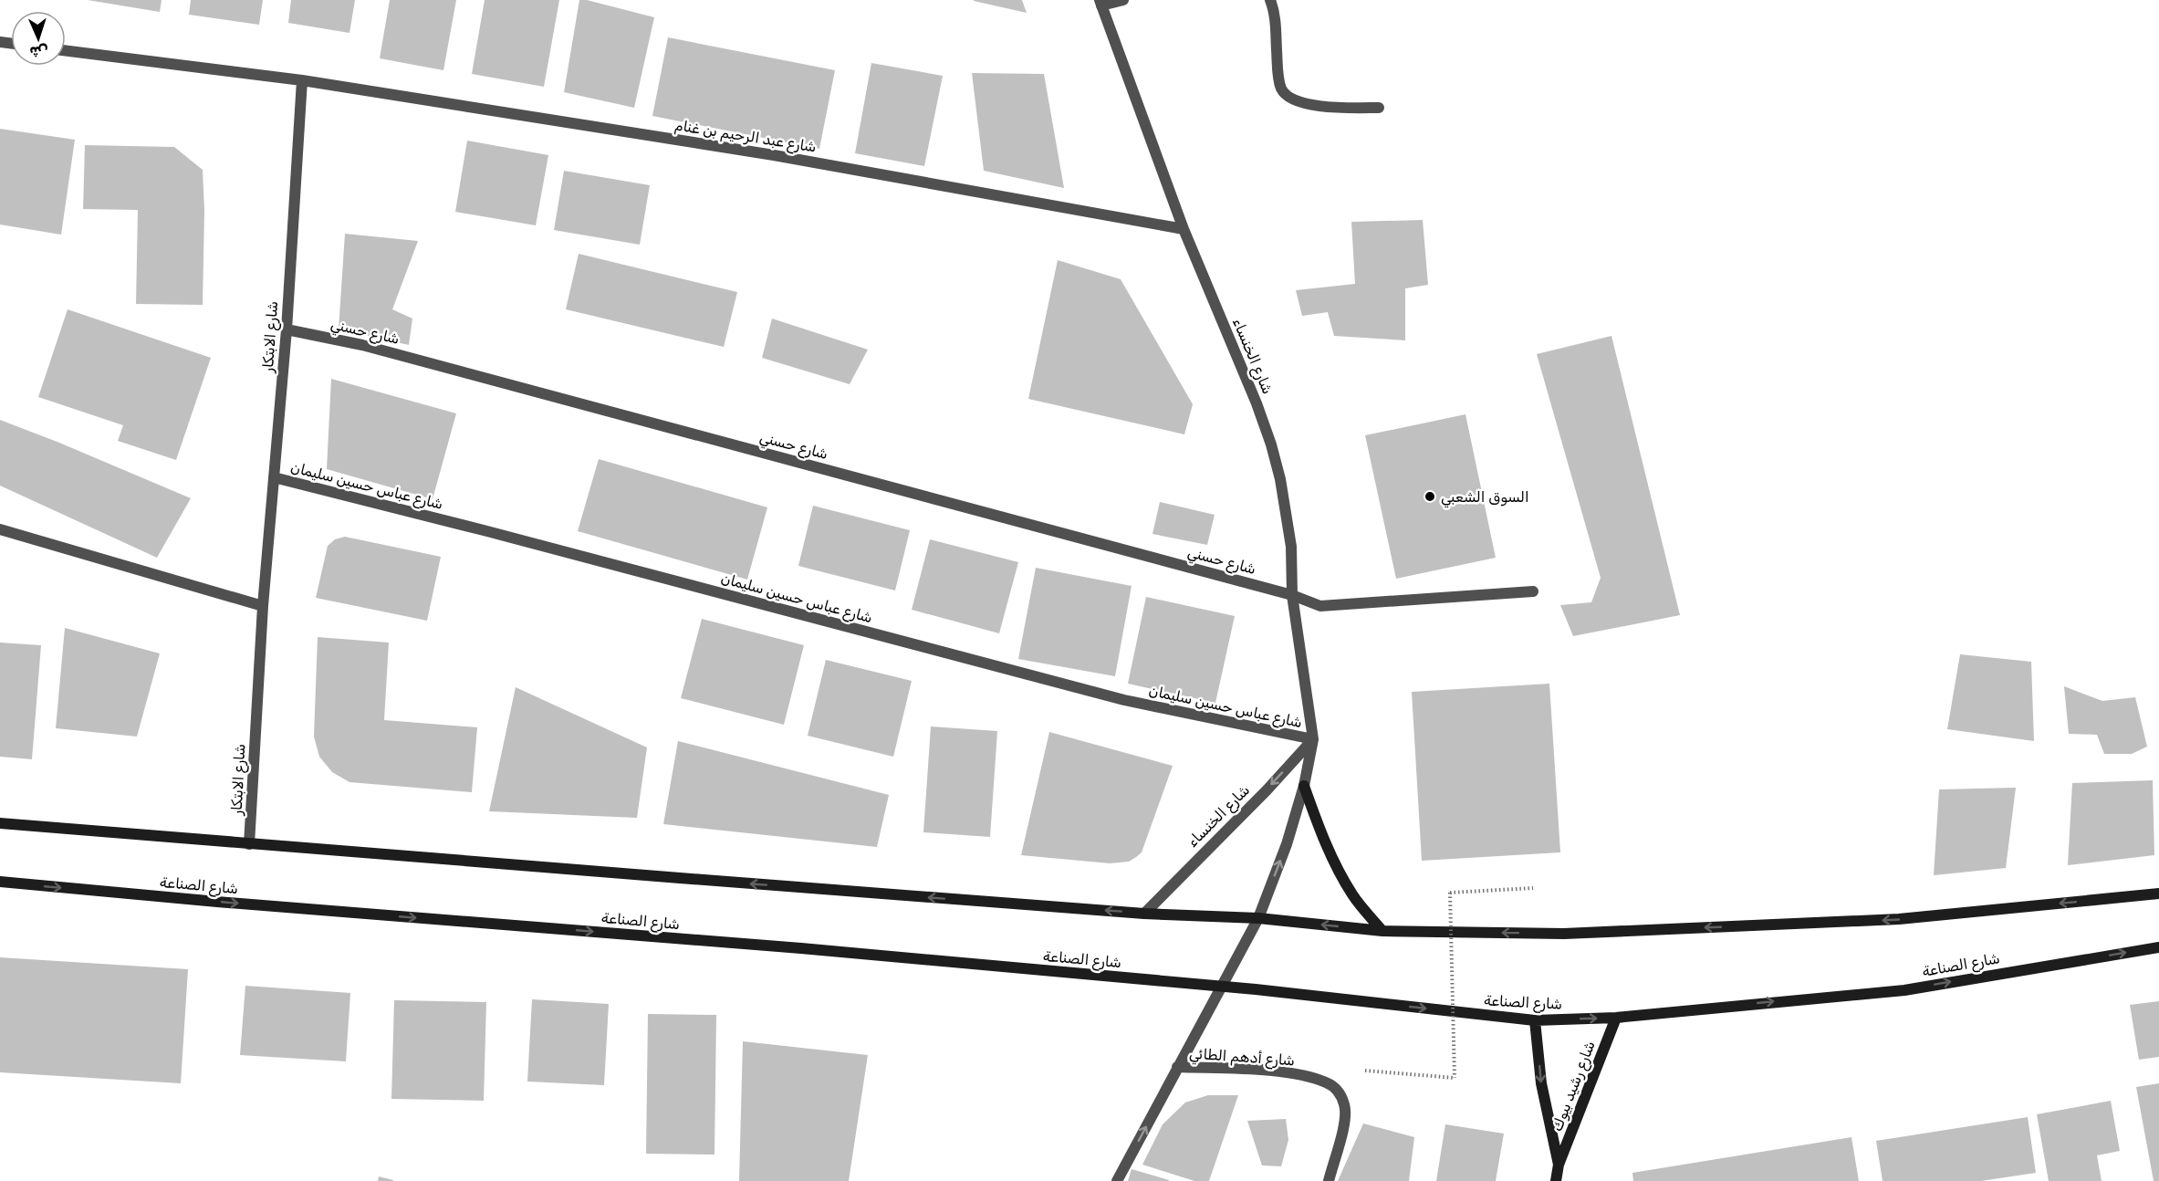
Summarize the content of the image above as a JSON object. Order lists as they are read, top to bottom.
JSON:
{
  "streets": {
    "main road": ["شارع الصناعة", "شارع رشيد بيوك"],
    "street": [
      "شارع عبد الرحيم بن غنام",
      "شارع حسني",
      "شارع الابتكار",
      "شارع الخنساء",
      "شارع عباس حسين سليمان",
      "شارع أدهم الطائي"
    ]
  },
  "crossings": [
    ["شارع عبد الرحيم بن غنام", "شارع الابتكار"],
    ["شارع عبد الرحيم بن غنام", "شارع الخنساء"],
    ["شارع حسني", "شارع الابتكار"],
    ["شارع حسني", "شارع الخنساء"],
    ["شارع الابتكار", "شارع عباس حسين سليمان"],
    ["شارع الخنساء", "شارع عباس حسين سليمان"],
    ["شارع الخنساء", "شارع الصناعة"],
    ["شارع الخنساء", "شارع أدهم الطائي"],
    ["شارع الصناعة", "شارع رشيد بيوك"]
  ],
  "one_way": ["شارع رشيد بيوك"],
  "places": ["السوق الشعبي"],
  "north": "bottom"
}
